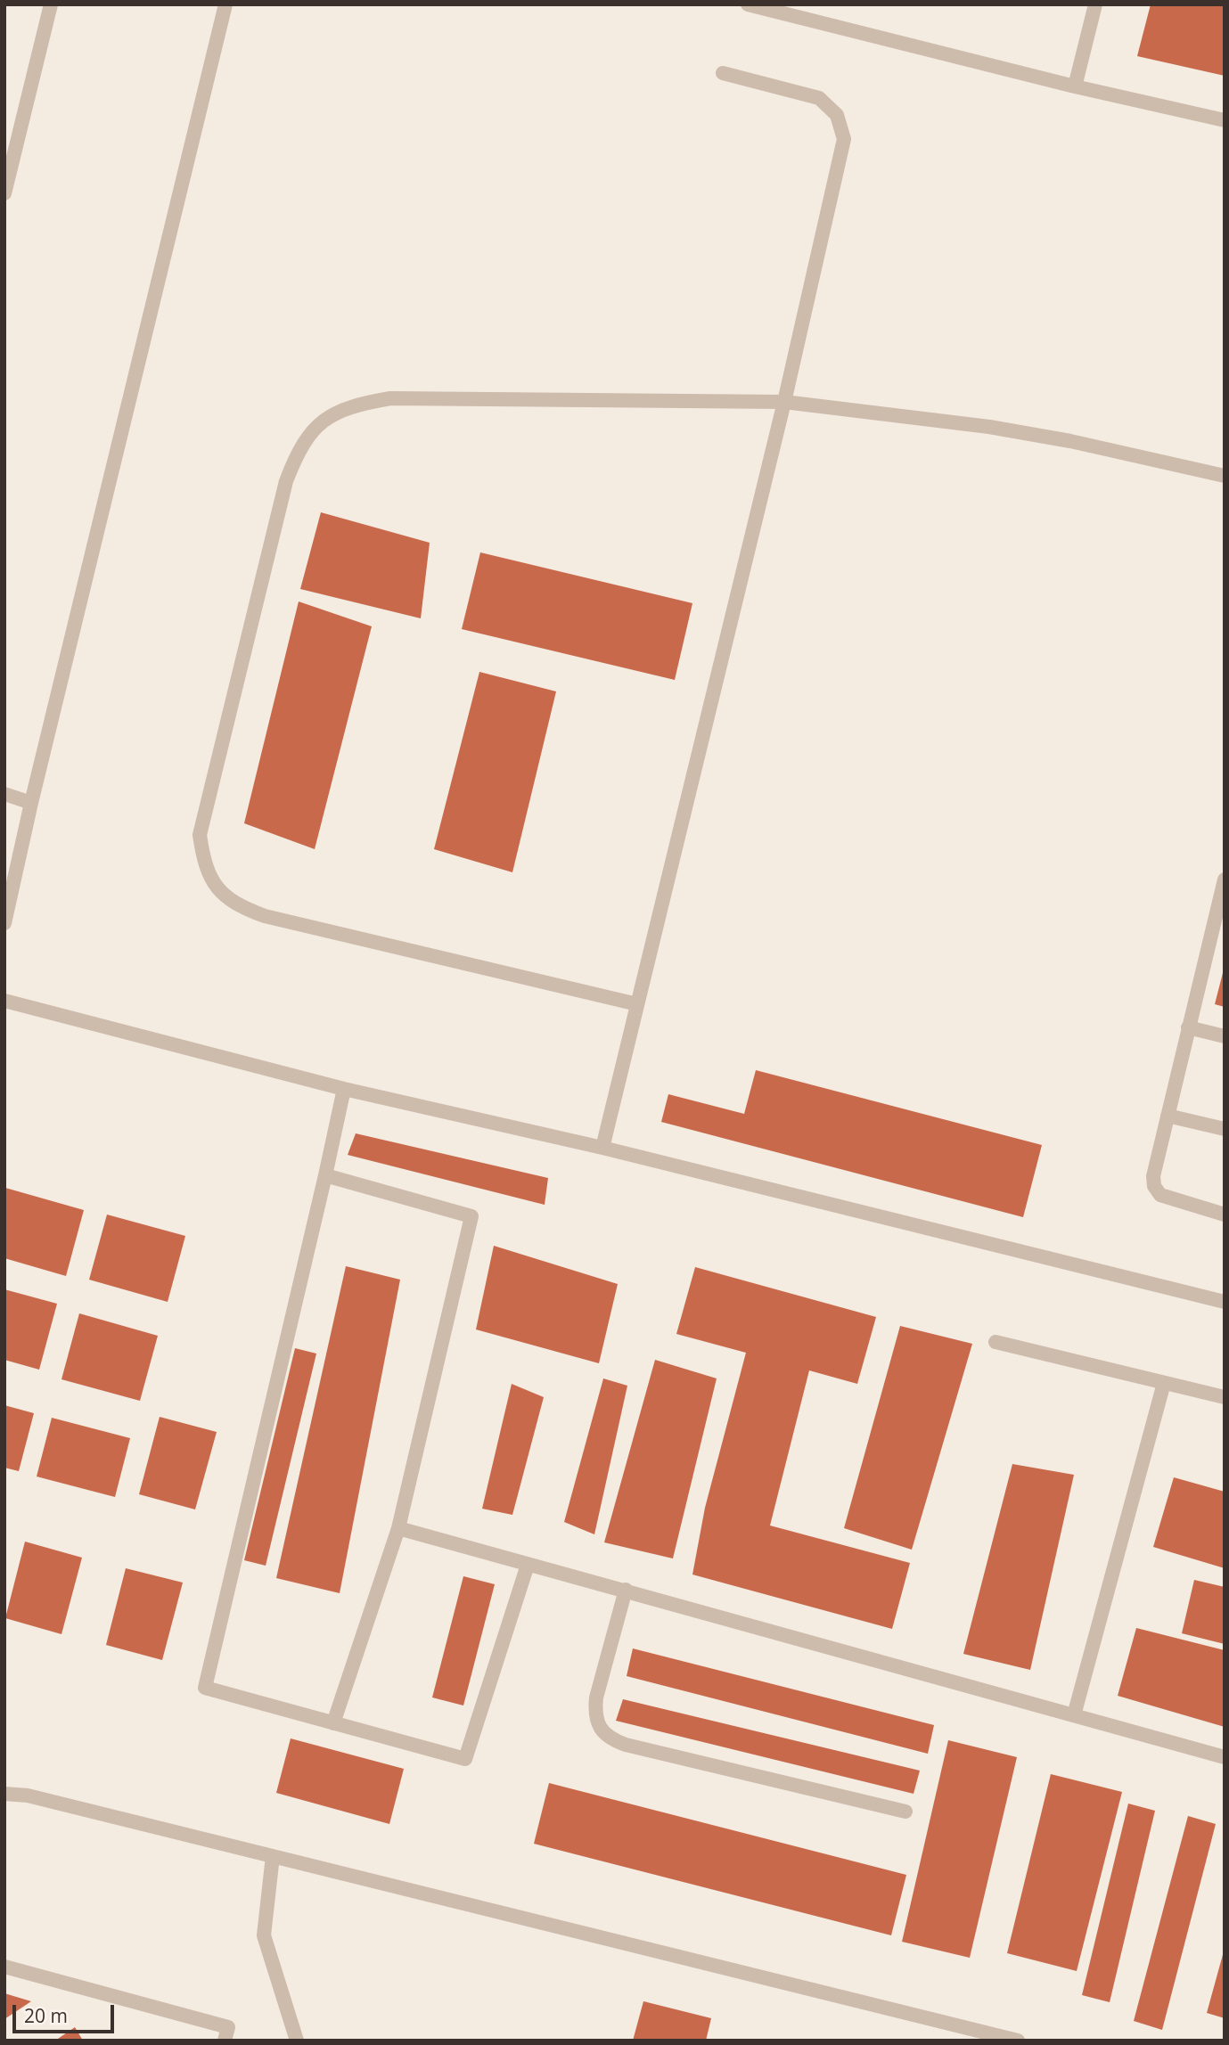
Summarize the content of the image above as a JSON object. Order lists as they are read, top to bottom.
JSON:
{
  "scale_bar": "20 m"
}
